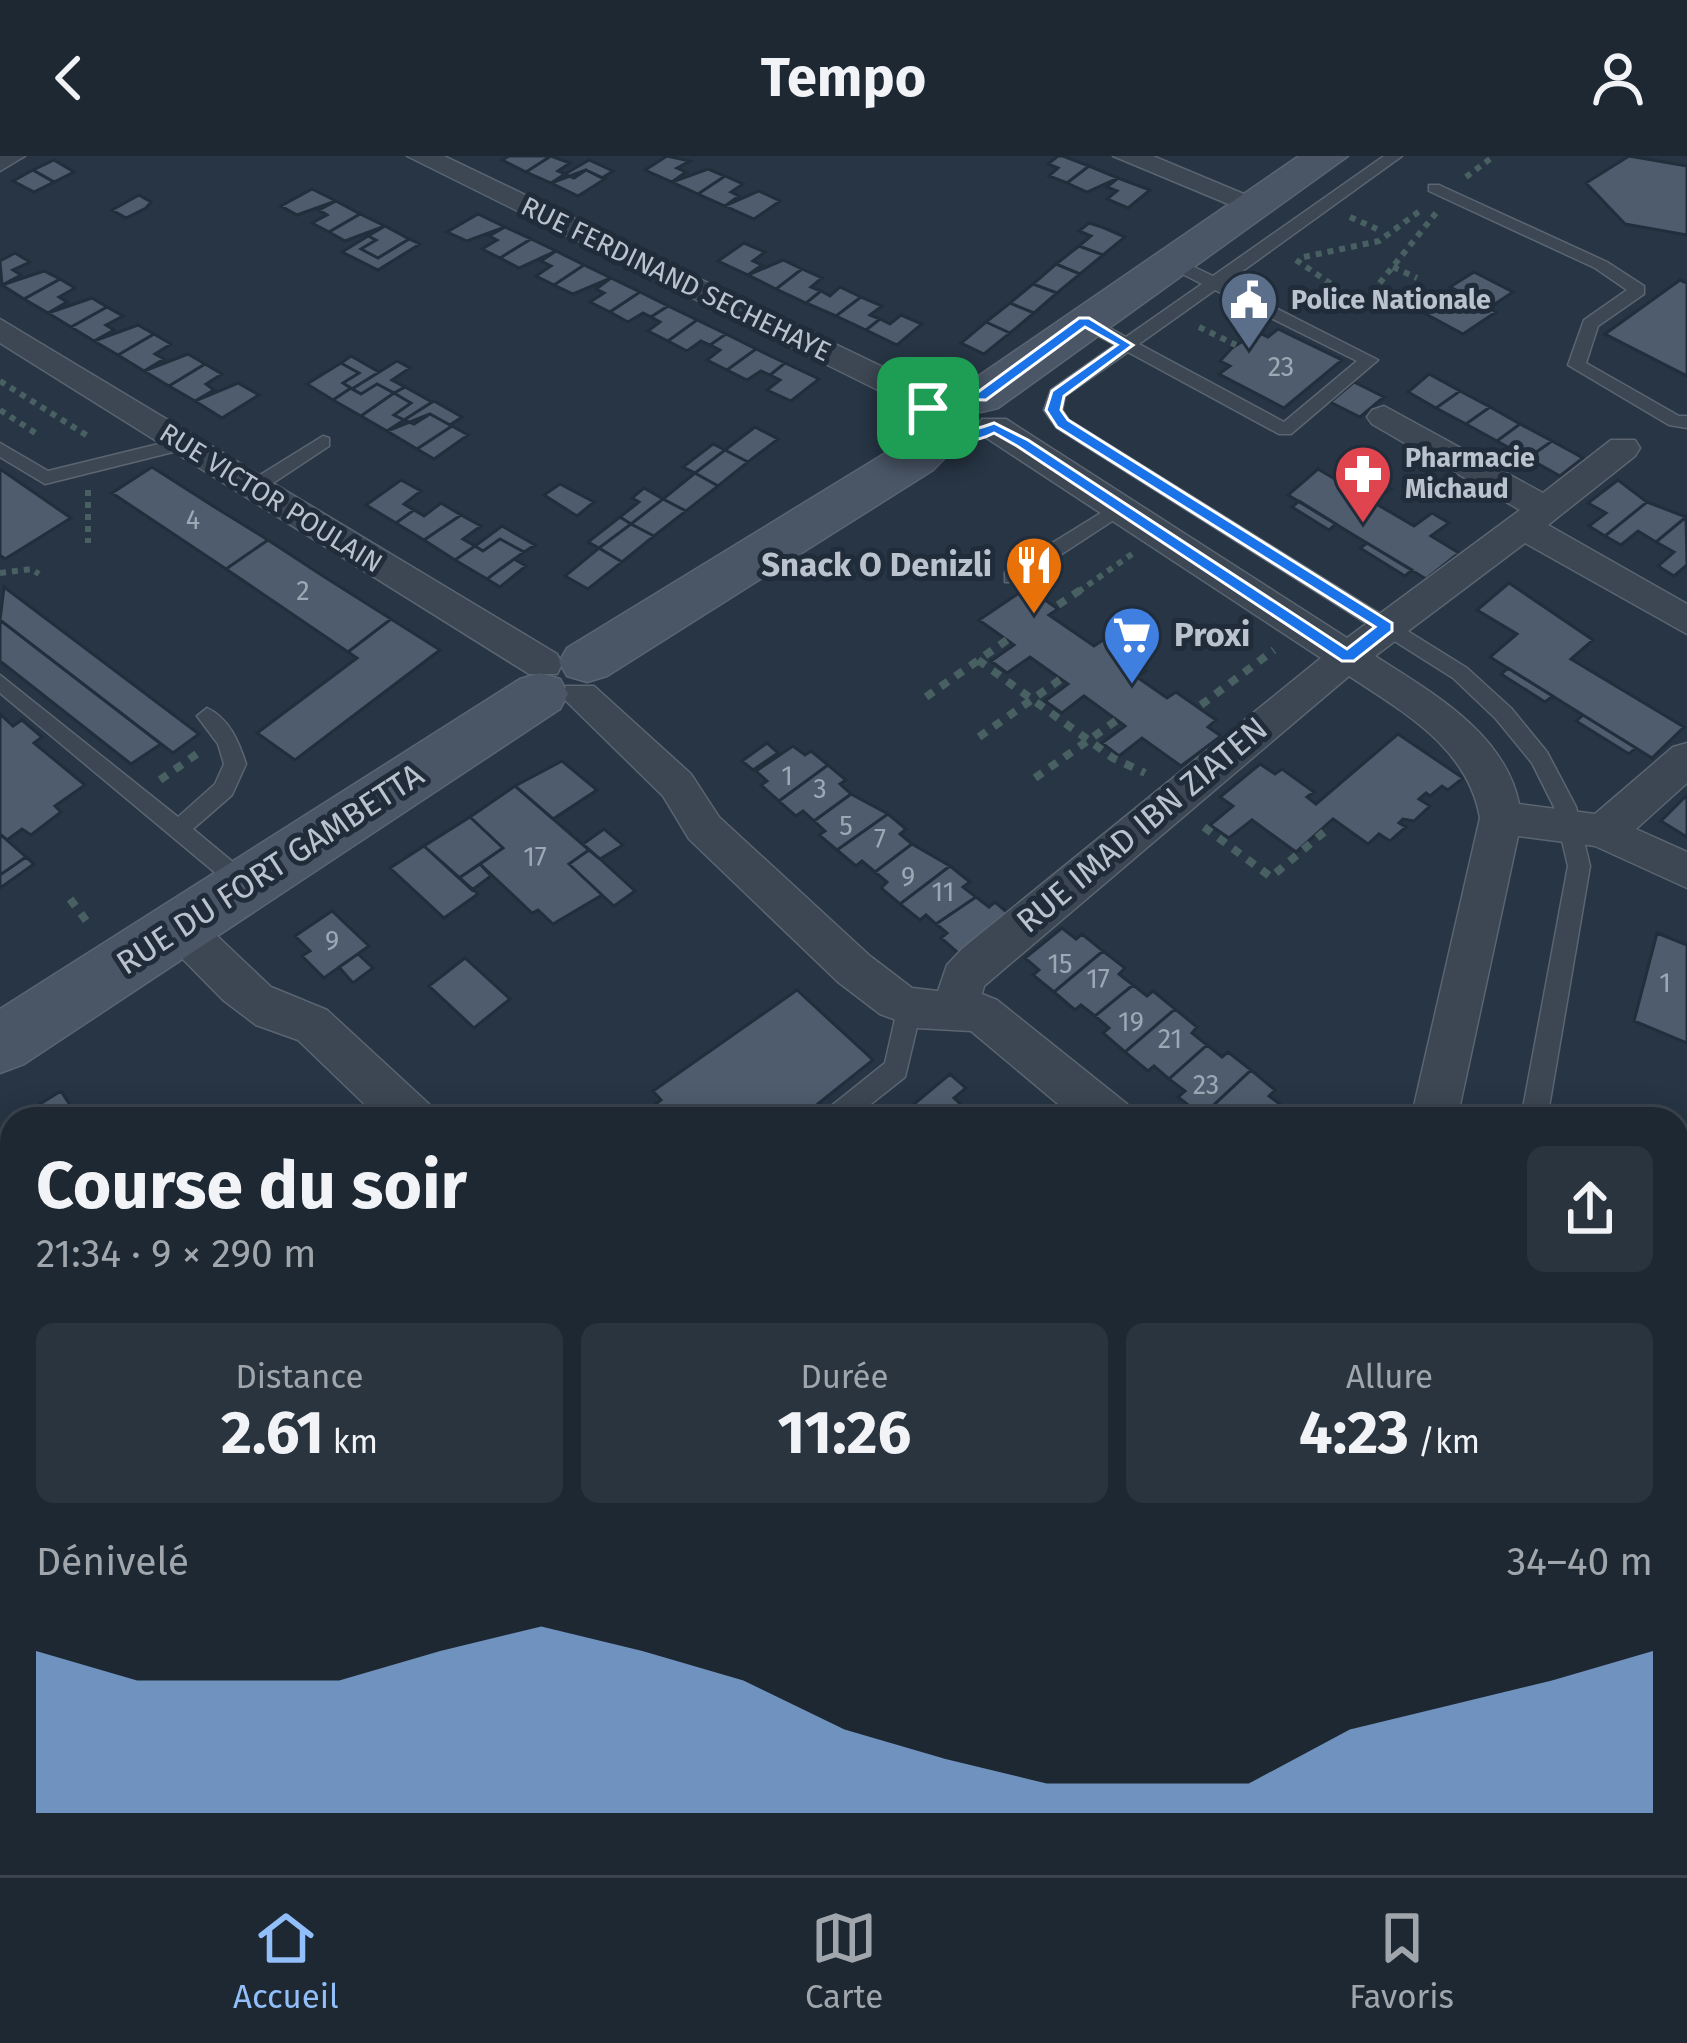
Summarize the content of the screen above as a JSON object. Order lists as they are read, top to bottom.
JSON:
{
  "streets": {
    "street": [
      "RUE FERDINAND SECHEHAYE",
      "RUE VICTOR POULAIN",
      "RUE IMAD IBN ZIATEN",
      "RUE DU FORT GAMBETTA"
    ]
  },
  "crossings": [
    ["RUE FERDINAND SECHEHAYE", "RUE IMAD IBN ZIATEN"],
    ["RUE FERDINAND SECHEHAYE", "RUE DU FORT GAMBETTA"],
    ["RUE VICTOR POULAIN", "RUE DU FORT GAMBETTA"],
    ["RUE IMAD IBN ZIATEN", "RUE DU FORT GAMBETTA"]
  ],
  "places": {
    "public building": ["Police Nationale"],
    "pharmacy": ["Pharmacie Michaud"],
    "restaurant": ["Snack O Denizli"],
    "supermarket": ["Proxi"]
  },
  "house_numbers": [
    "23",
    "4",
    "2",
    "1",
    "3",
    "5",
    "7",
    "17",
    "9",
    "11",
    "9",
    "15",
    "17",
    "1",
    "19",
    "21",
    "23"
  ],
  "page": {
    "header": "Tempo",
    "heading": ["Course du soir", "21:34 · 9 × 290 m"],
    "stats": [
      ["Distance", "2.61 km"],
      ["Durée", "11:26"],
      ["Allure", "4:23 /km"]
    ],
    "chart": ["Dénivelé", "34–40 m"],
    "tabs": ["Accueil", "Carte", "Favoris"]
  }
}
